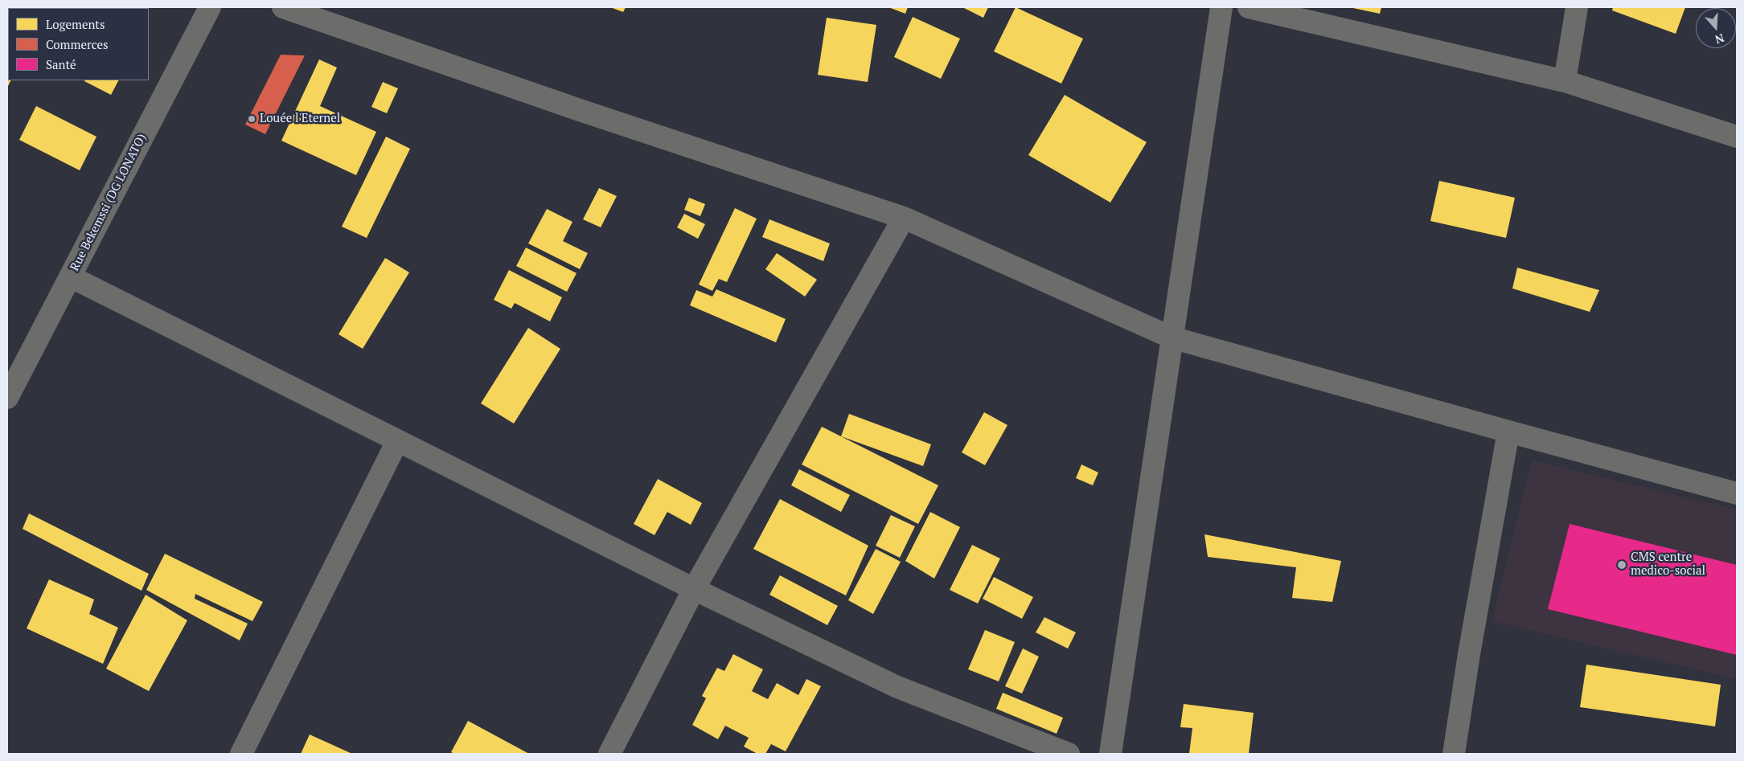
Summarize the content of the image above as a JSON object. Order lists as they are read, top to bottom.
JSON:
{
  "streets": {
    "street": ["Rue Bekemssi (DG LONATO)"]
  },
  "places": ["Louée l'Eternel", "CMS centre medico-social"],
  "legend": ["Logements", "Commerces", "Santé"],
  "north": "bottom"
}
